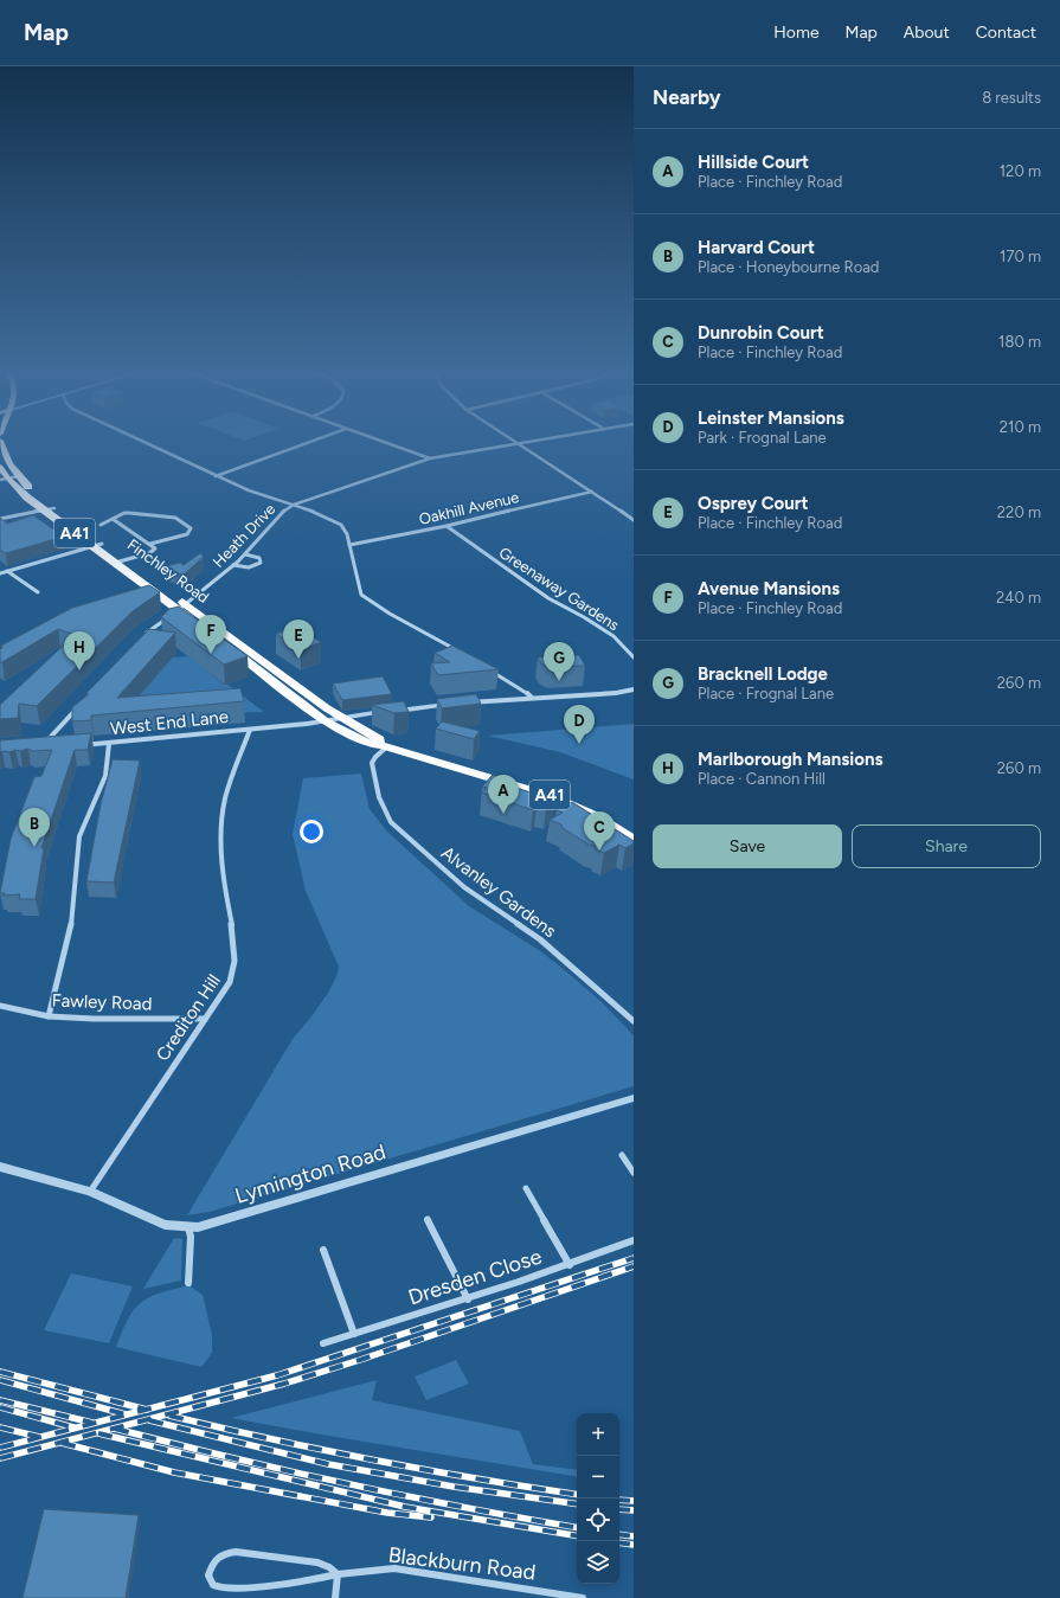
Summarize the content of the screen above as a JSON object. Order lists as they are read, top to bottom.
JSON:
{
  "streets": {
    "highway": ["A41", "Finchley Road"],
    "street": [
      "Oakhill Avenue",
      "Heath Drive",
      "Greenaway Gardens",
      "West End Lane",
      "Alvanley Gardens",
      "Fawley Road",
      "Crediton Hill",
      "Lymington Road",
      "Dresden Close",
      "Blackburn Road"
    ]
  },
  "crossings": [
    ["Oakhill Avenue", "Greenaway Gardens"],
    ["Heath Drive", "Finchley Road"],
    ["Finchley Road", "West End Lane"],
    ["Finchley Road", "Alvanley Gardens"],
    ["West End Lane", "Crediton Hill"],
    ["Fawley Road", "Crediton Hill"],
    ["Crediton Hill", "Lymington Road"]
  ],
  "page": {
    "header": "Map",
    "nav": [
      "Home",
      "Map",
      "About",
      "Contact"
    ],
    "heading": ["Nearby", "8 results"],
    "list": [
      {
        "mark": "A",
        "name": "Hillside Court",
        "note": "Place · Finchley Road",
        "value": "120 m"
      },
      {
        "mark": "B",
        "name": "Harvard Court",
        "note": "Place · Honeybourne Road",
        "value": "170 m"
      },
      {
        "mark": "C",
        "name": "Dunrobin Court",
        "note": "Place · Finchley Road",
        "value": "180 m"
      },
      {
        "mark": "D",
        "name": "Leinster Mansions",
        "note": "Park · Frognal Lane",
        "value": "210 m"
      },
      {
        "mark": "E",
        "name": "Osprey Court",
        "note": "Place · Finchley Road",
        "value": "220 m"
      },
      {
        "mark": "F",
        "name": "Avenue Mansions",
        "note": "Place · Finchley Road",
        "value": "240 m"
      },
      {
        "mark": "G",
        "name": "Bracknell Lodge",
        "note": "Place · Frognal Lane",
        "value": "260 m"
      },
      {
        "mark": "H",
        "name": "Marlborough Mansions",
        "note": "Place · Cannon Hill",
        "value": "260 m"
      }
    ],
    "pins": [
      "F",
      "E",
      "H",
      "G",
      "D",
      "A",
      "B",
      "C"
    ],
    "buttons": ["Save", "Share"],
    "map_buttons": ["+", "−"]
  }
}
